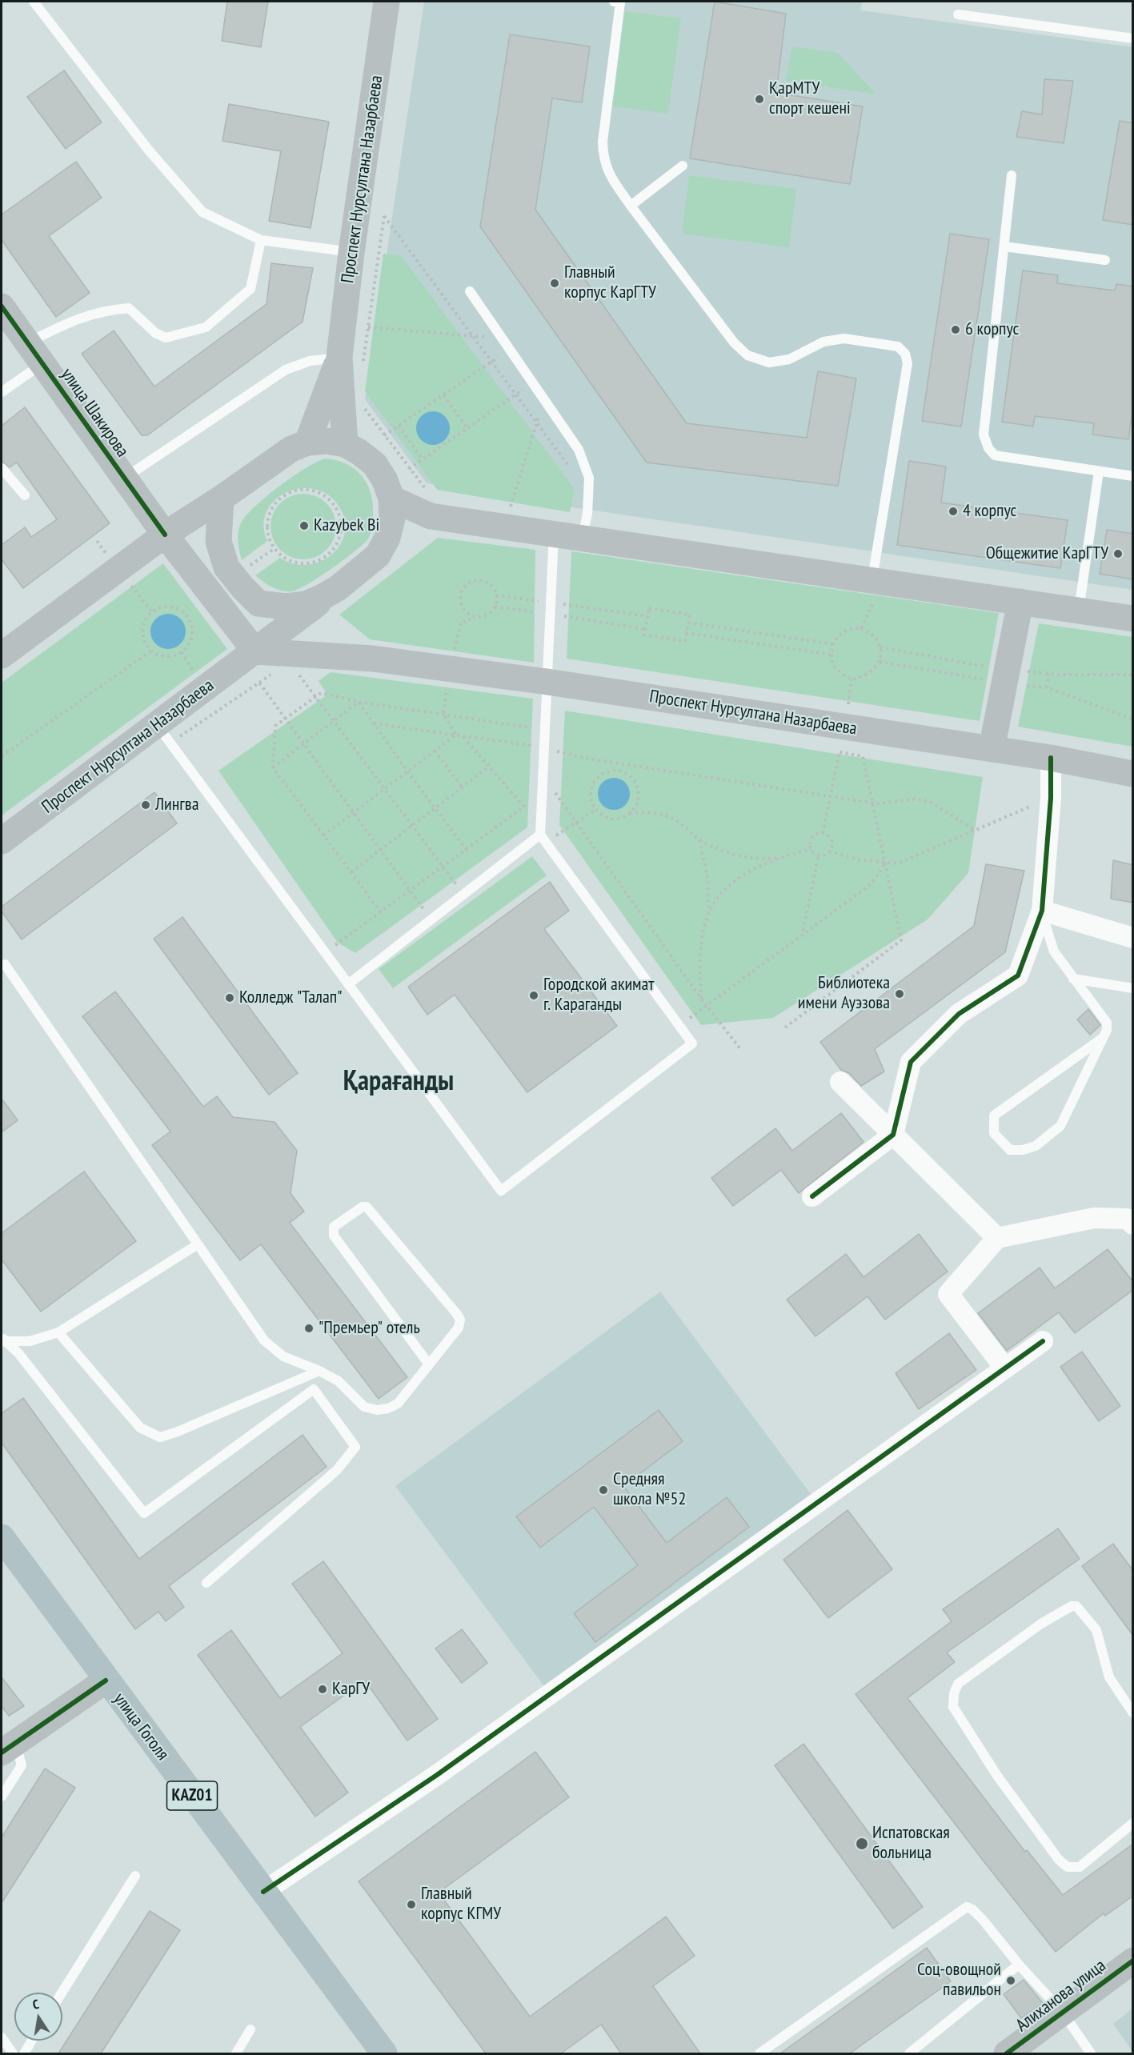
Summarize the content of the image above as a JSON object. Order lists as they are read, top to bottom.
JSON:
{
  "streets": {
    "highway": ["улица Гоголя", "KАZ01"],
    "main road": ["Проспект Нурсултана Назарбаева", "улица Шакирова", "Алиханова улица"]
  },
  "districts": ["Қарағанды"],
  "places": [
    "ҚарМТУ спорт кешені",
    "Главный корпус КарГТУ",
    "6 корпус",
    "4 корпус",
    "Kazybek Bi",
    "Общежитие КарГТУ",
    "Лингва",
    "Библиотека имени Ауэзова",
    "Городской акимат г. Караганды",
    "Колледж \"Талап\"",
    "\"Премьер\" отель",
    "Средняя школа №52",
    "КарГУ",
    "Испатовская больница",
    "Главный корпус КГМУ",
    "Соц-овощной павильон"
  ],
  "north": "top"
}
